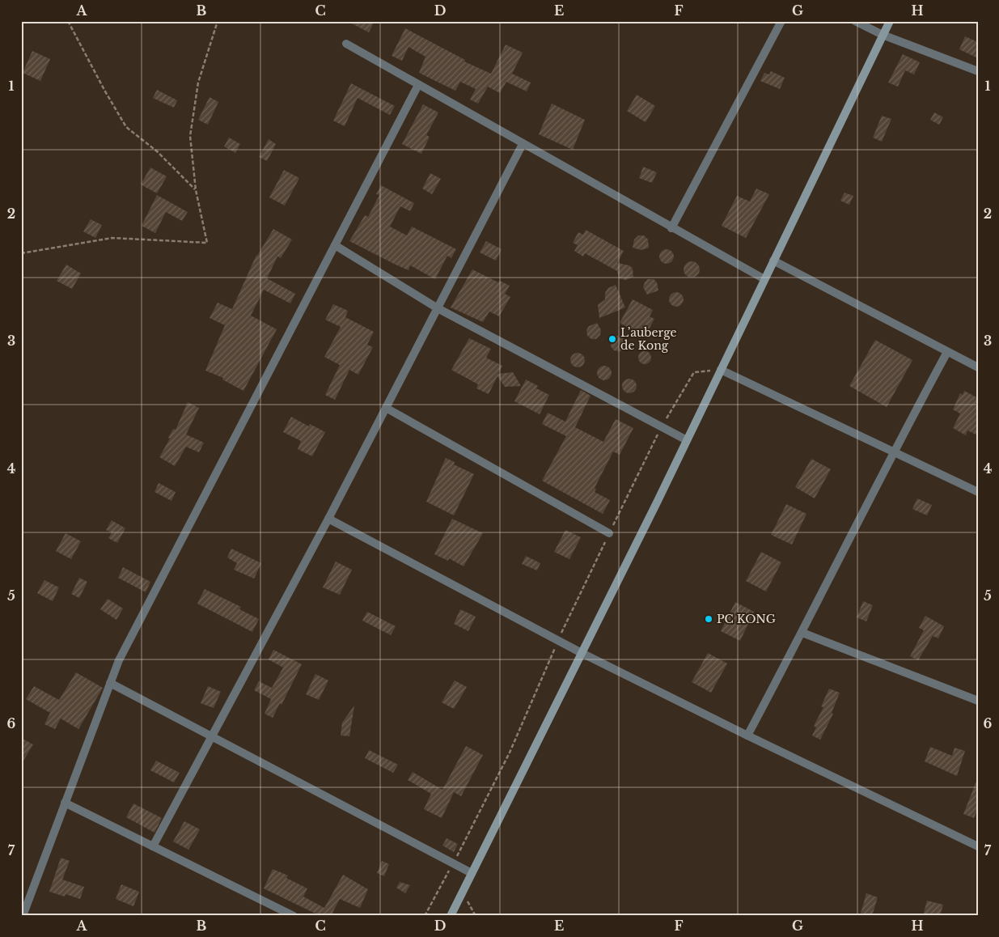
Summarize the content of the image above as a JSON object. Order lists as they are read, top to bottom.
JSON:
{
  "places": ["L’auberge de Kong", "PC KONG"],
  "grid": {
    "columns": [
      "A",
      "B",
      "C",
      "D",
      "E",
      "F",
      "G",
      "H"
    ],
    "rows": [
      "1",
      "2",
      "3",
      "4",
      "5",
      "6",
      "7"
    ]
  }
}
